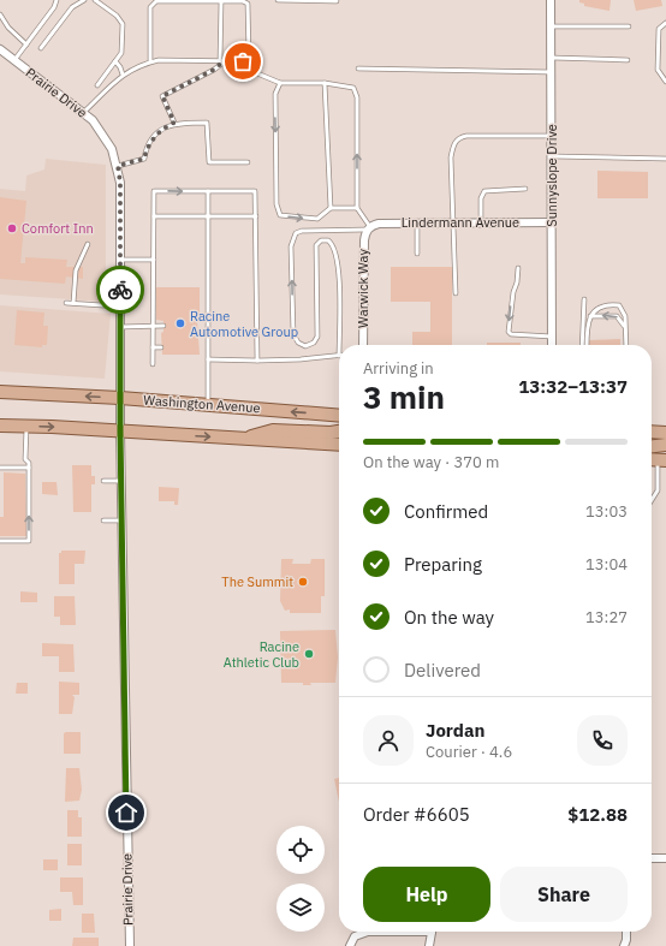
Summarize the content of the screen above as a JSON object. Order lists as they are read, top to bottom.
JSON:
{
  "streets": {
    "main road": ["Washington Avenue"],
    "street": [
      "Prairie Drive",
      "Sunnyslope Drive",
      "Lindermann Avenue",
      "Warwick Way"
    ]
  },
  "crossings": [
    ["Prairie Drive", "Washington Avenue"],
    ["Sunnyslope Drive", "Lindermann Avenue"],
    ["Lindermann Avenue", "Warwick Way"]
  ],
  "places": [
    "Comfort Inn",
    "Racine Automotive Group",
    "The Summit",
    "Racine Athletic Club"
  ],
  "page": {
    "heading": ["3 min", "Arriving in", "13:32–13:37"],
    "panel": [
      "Jordan",
      "Courier · 4.6",
      "Order #6605",
      "$12.88"
    ],
    "bar": "On the way · 370 m",
    "list": [
      ["Confirmed", "13:03"],
      ["Preparing", "13:04"],
      ["On the way", "13:27"],
      "Delivered"
    ],
    "buttons": ["Help", "Share"]
  }
}
